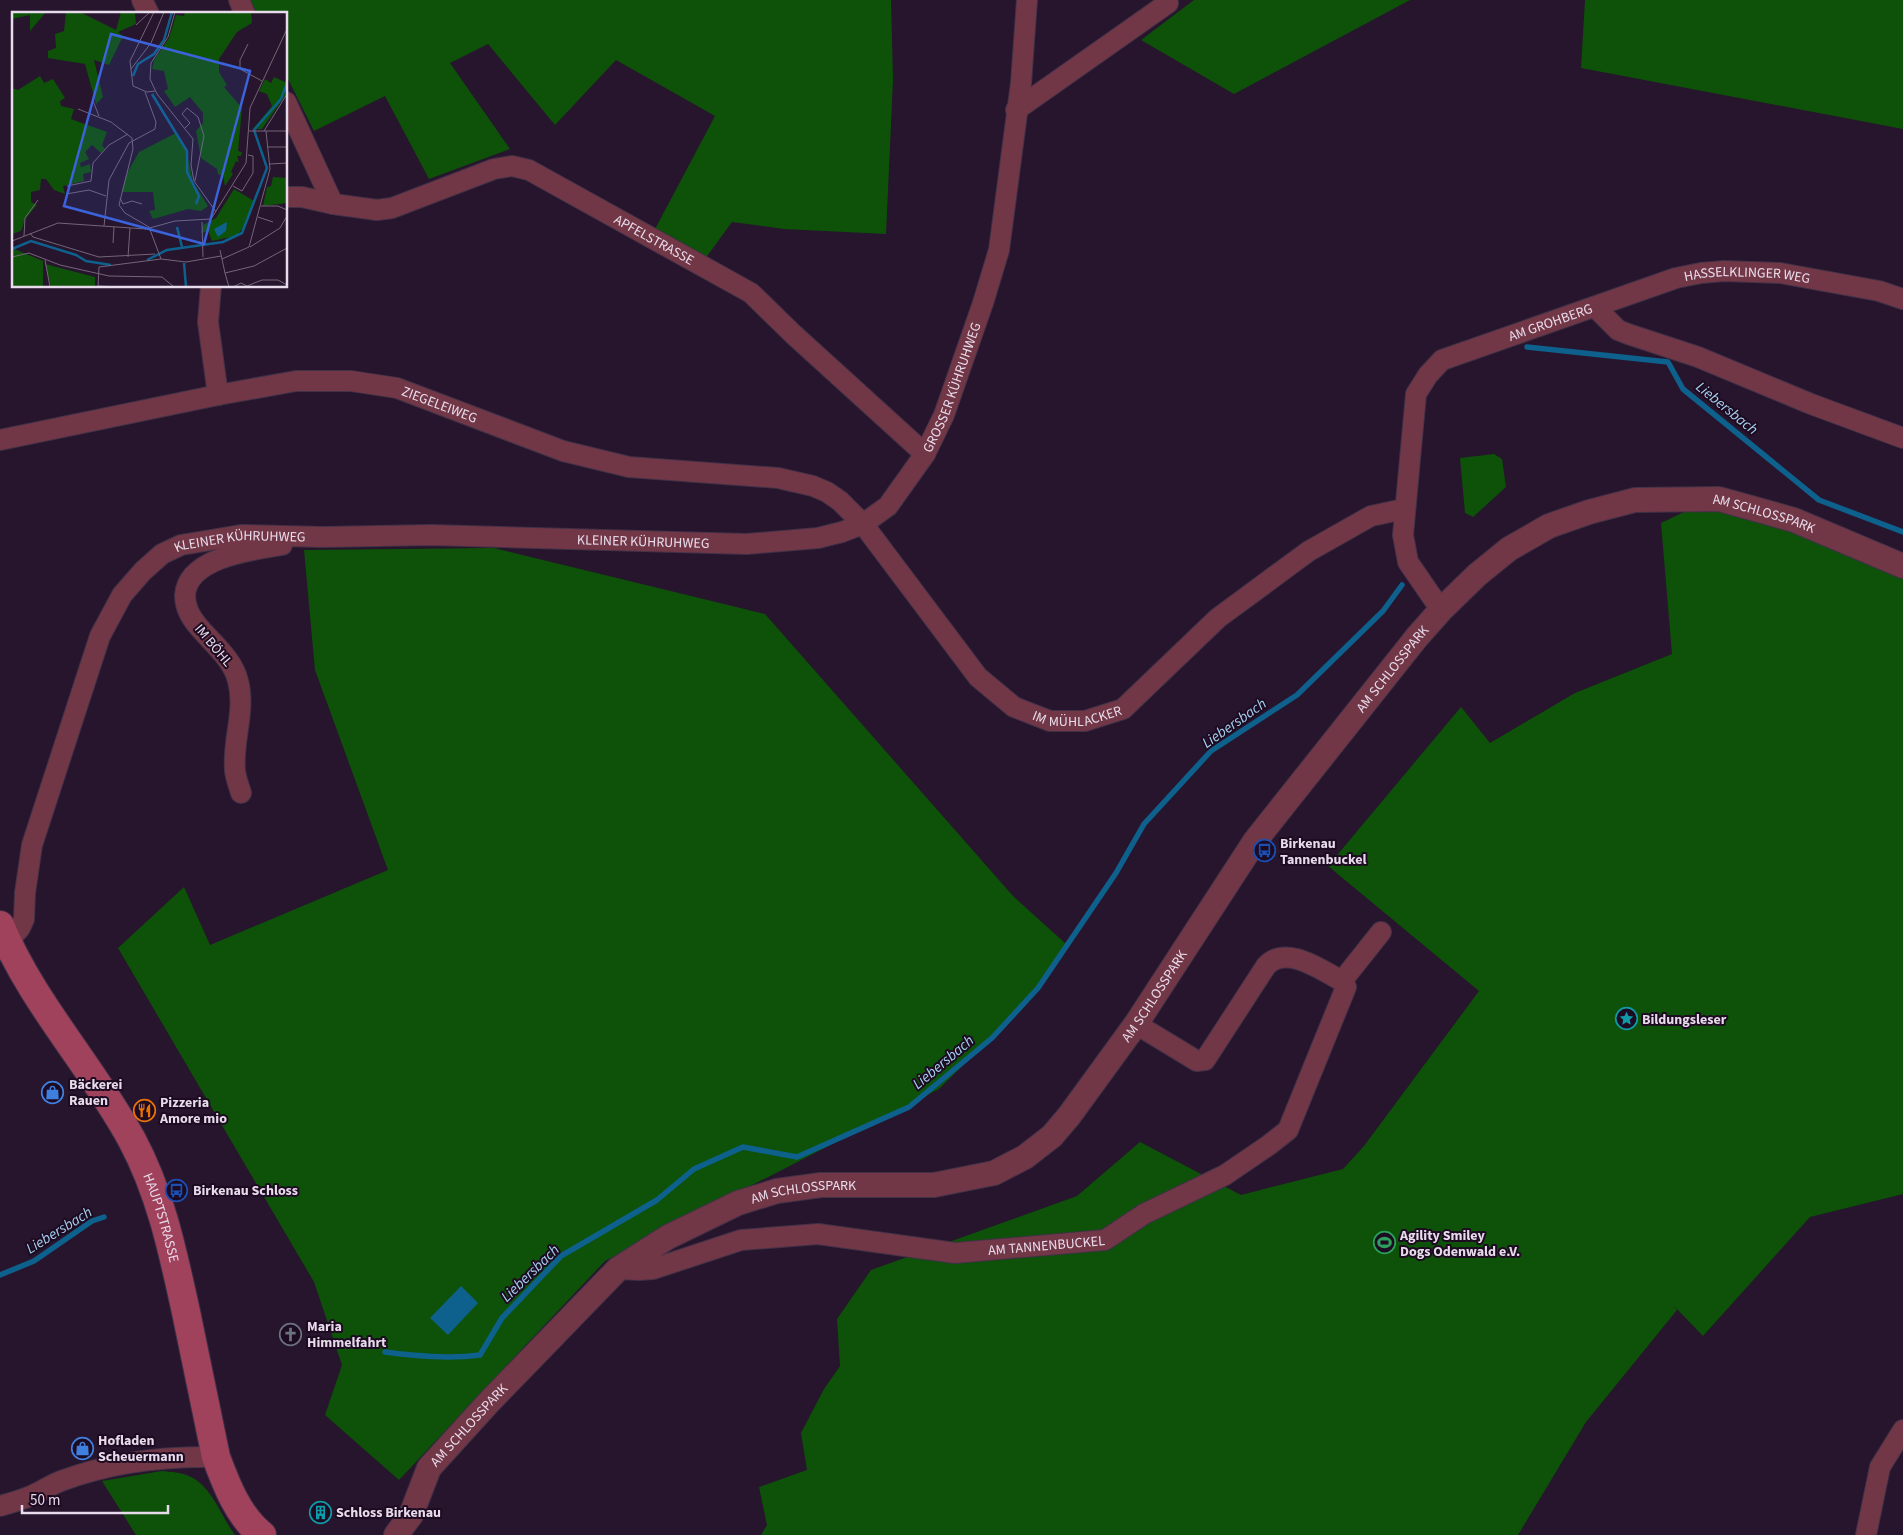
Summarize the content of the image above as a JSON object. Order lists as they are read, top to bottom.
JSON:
{
  "streets": {
    "main road": ["HAUPTSTRASSE"],
    "street": [
      "APFELSTRASSE",
      "HASSELKLINGER WEG",
      "AM GROHBERG",
      "GROSSER KÜHRUHWEG",
      "ZIEGELEIWEG",
      "AM SCHLOSSPARK",
      "KLEINER KÜHRUHWEG",
      "IM BÖHL",
      "IM MÜHLACKER",
      "AM TANNENBUCKEL"
    ]
  },
  "crossings": [
    ["APFELSTRASSE", "GROSSER KÜHRUHWEG"],
    ["HASSELKLINGER WEG", "AM GROHBERG"],
    ["AM GROHBERG", "AM SCHLOSSPARK"],
    ["AM GROHBERG", "IM MÜHLACKER"],
    ["GROSSER KÜHRUHWEG", "ZIEGELEIWEG"],
    ["GROSSER KÜHRUHWEG", "KLEINER KÜHRUHWEG"],
    ["GROSSER KÜHRUHWEG", "IM MÜHLACKER"],
    ["ZIEGELEIWEG", "IM MÜHLACKER"],
    ["AM SCHLOSSPARK", "AM TANNENBUCKEL"],
    ["KLEINER KÜHRUHWEG", "IM BÖHL"],
    ["KLEINER KÜHRUHWEG", "HAUPTSTRASSE"]
  ],
  "water": ["Liebersbach"],
  "places": {
    "bus stop": ["Birkenau Tannenbuckel", "Birkenau Schloss"],
    "place": ["Bildungsleser"],
    "shop": ["Bäckerei Rauen", "Hofladen Scheuermann"],
    "restaurant": ["Pizzeria Amore mio"],
    "sports": ["Agility Smiley Dogs Odenwald e.V."],
    "church": ["Maria Himmelfahrt"],
    "building": ["Schloss Birkenau"]
  },
  "scale_bar": "50 m"
}
